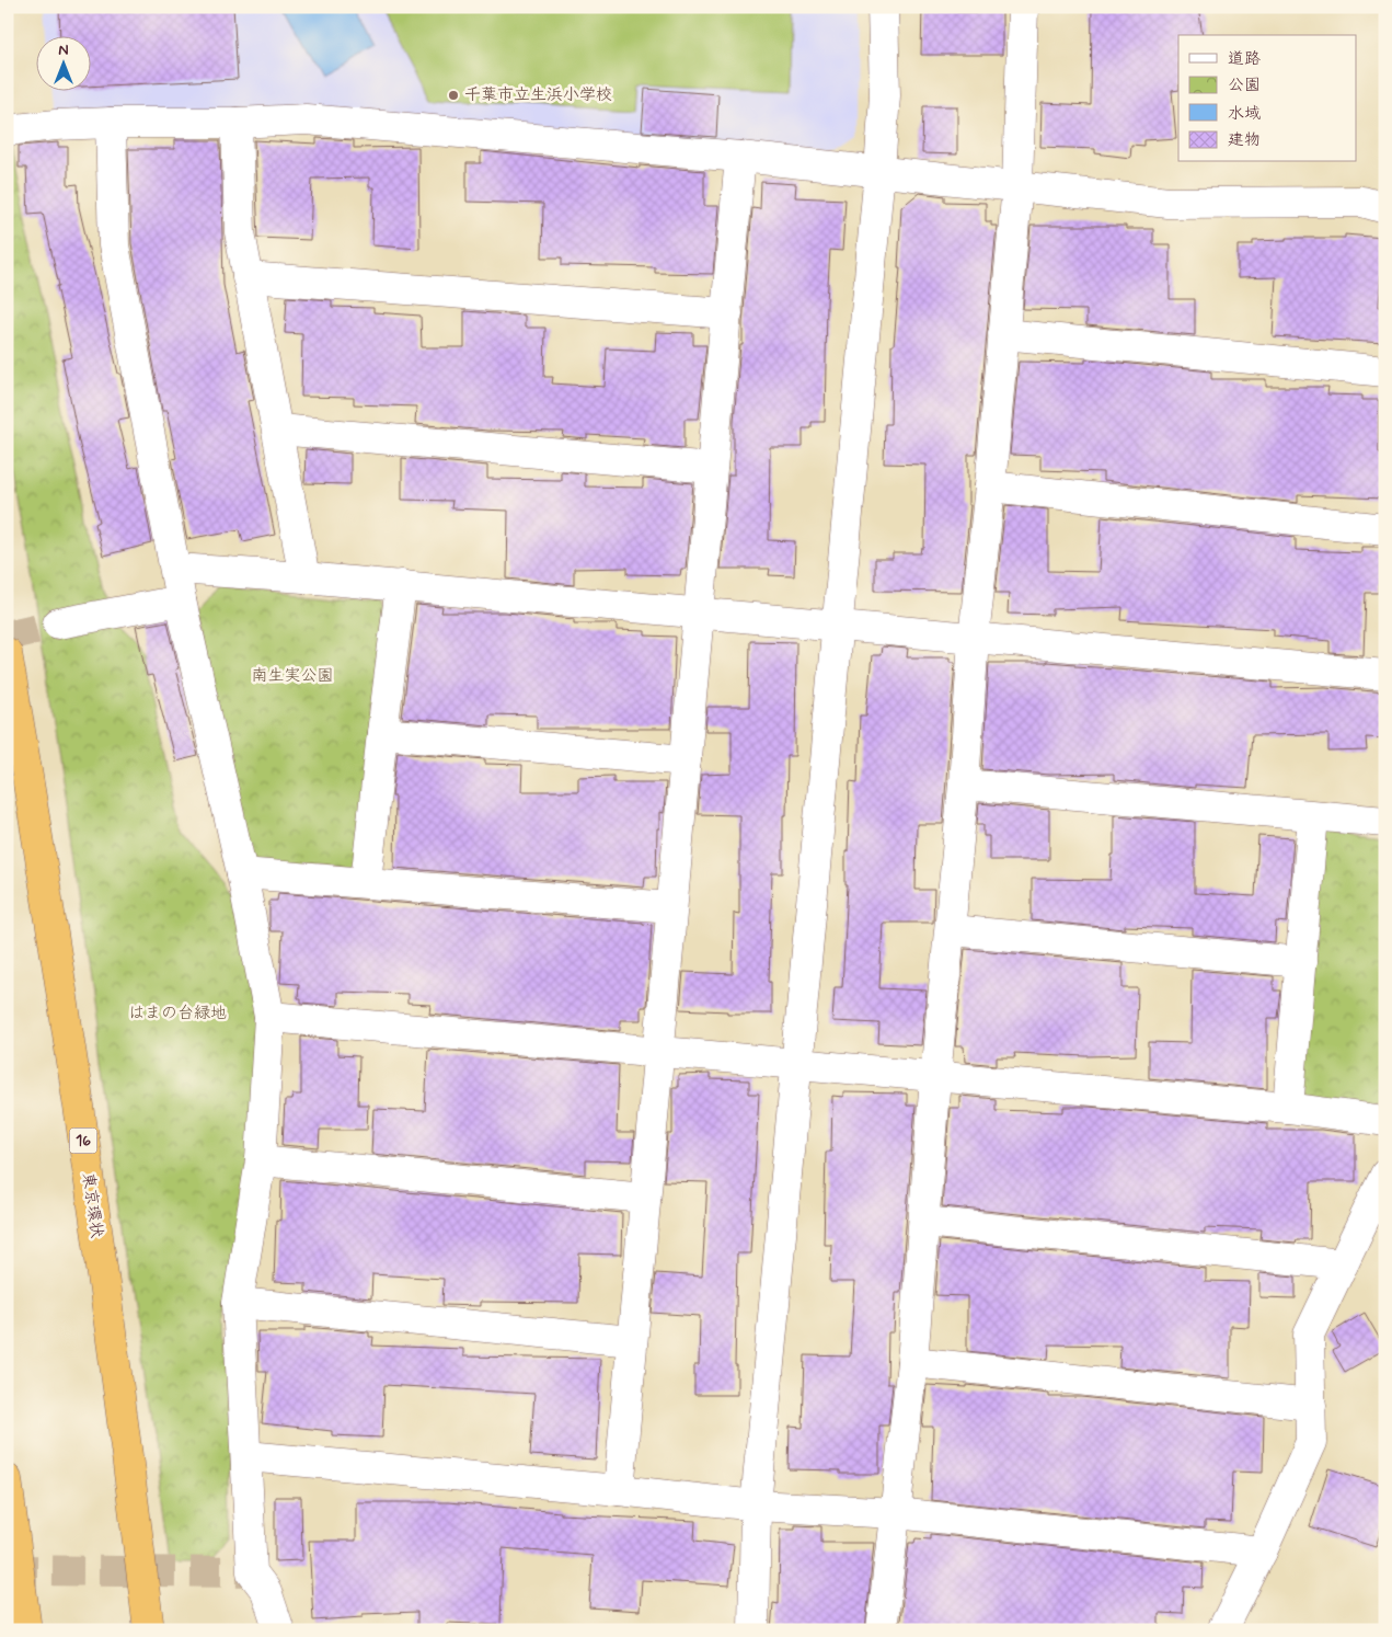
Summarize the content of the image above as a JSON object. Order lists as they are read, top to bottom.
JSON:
{
  "streets": {
    "highway": ["16", "東京環状"]
  },
  "parks": ["南生実公園", "はまの台緑地"],
  "places": ["千葉市立生浜小学校"],
  "legend": [
    "道路",
    "公園",
    "水域",
    "建物"
  ],
  "north": "top"
}
